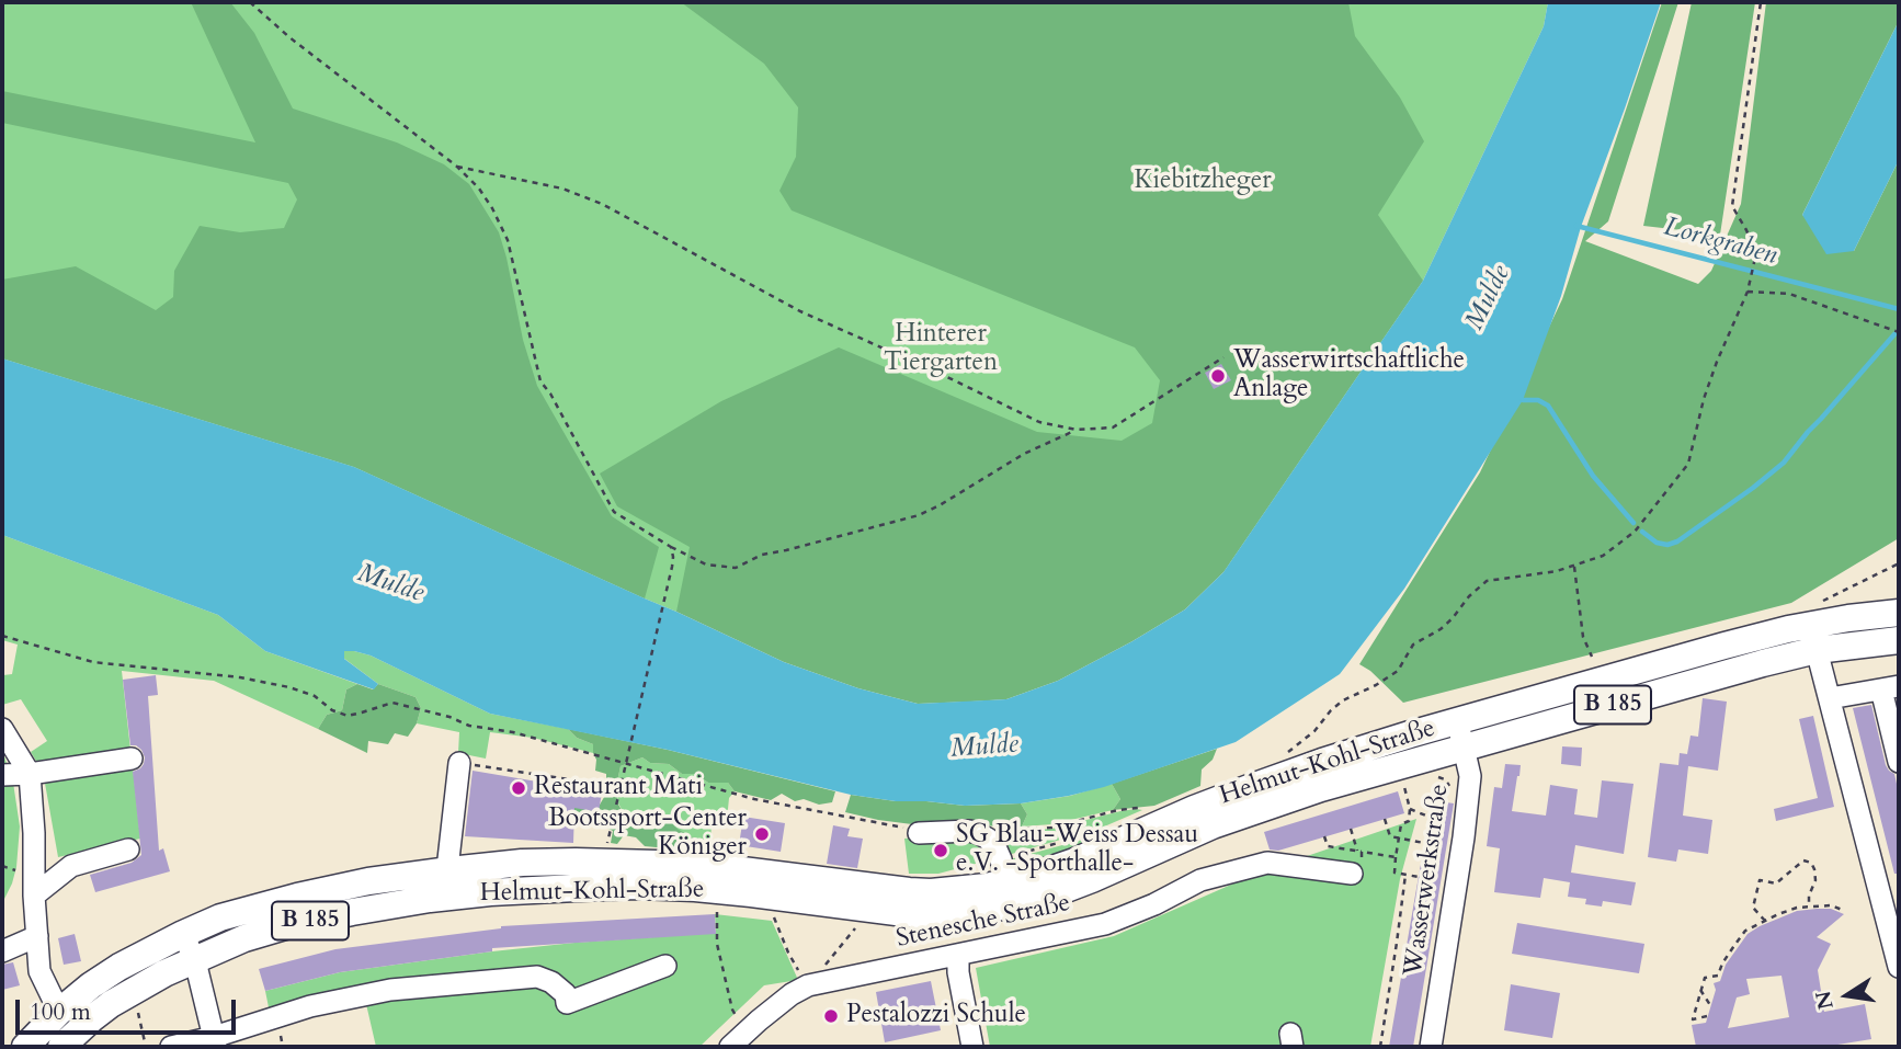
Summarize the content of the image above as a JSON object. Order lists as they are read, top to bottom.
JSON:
{
  "streets": {
    "main road": ["B 185", "Helmut-Kohl-Straße"],
    "street": ["Wasserwerkstraße", "Stenesche Straße"]
  },
  "crossings": [
    ["Helmut-Kohl-Straße", "Wasserwerkstraße"]
  ],
  "water": ["Lorkgraben", "Mulde"],
  "parks": ["Kiebitzheger", "Hinterer Tiergarten"],
  "places": [
    "Wasserwirtschaftliche Anlage",
    "Restaurant Mati",
    "Bootssport-Center Königer",
    "SG Blau-Weiss Dessau e.V. -Sporthalle-",
    "Pestalozzi Schule"
  ],
  "scale_bar": "100 m",
  "north": "left"
}
